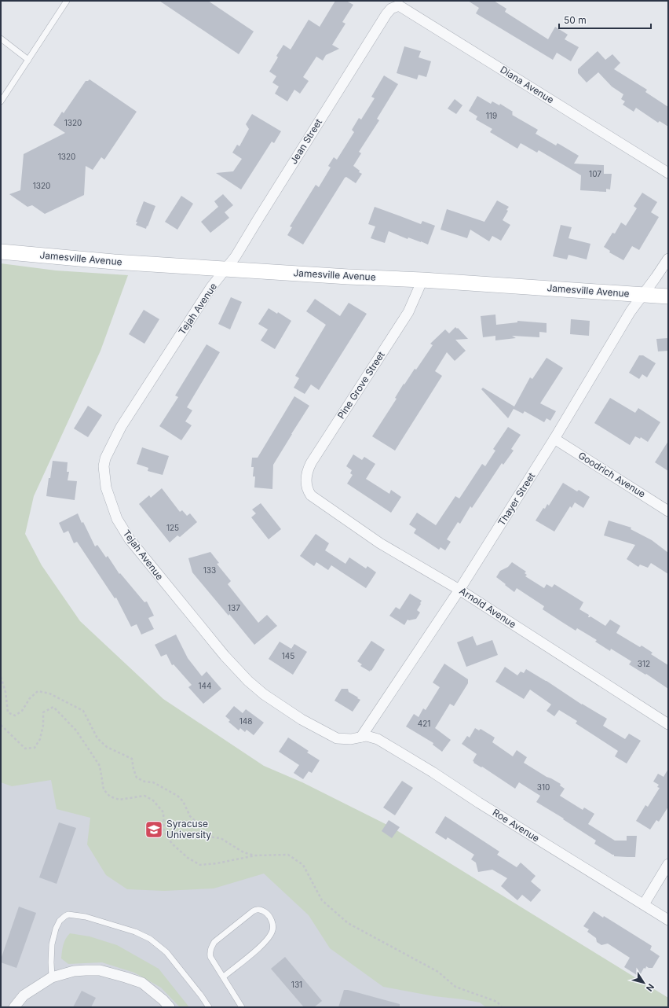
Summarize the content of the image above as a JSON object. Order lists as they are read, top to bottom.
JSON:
{
  "streets": {
    "street": [
      "Diana Avenue",
      "Jean Street",
      "Jamesville Avenue",
      "Tejah Avenue",
      "Pine Grove Street",
      "Goodrich Avenue",
      "Thayer Street",
      "Arnold Avenue",
      "Roe Avenue"
    ]
  },
  "crossings": [
    ["Diana Avenue", "Jean Street"],
    ["Jean Street", "Jamesville Avenue"],
    ["Jean Street", "Tejah Avenue"],
    ["Jamesville Avenue", "Tejah Avenue"],
    ["Jamesville Avenue", "Pine Grove Street"],
    ["Jamesville Avenue", "Thayer Street"],
    ["Tejah Avenue", "Thayer Street"],
    ["Tejah Avenue", "Roe Avenue"],
    ["Pine Grove Street", "Arnold Avenue"],
    ["Goodrich Avenue", "Thayer Street"],
    ["Thayer Street", "Arnold Avenue"],
    ["Thayer Street", "Roe Avenue"]
  ],
  "places": {
    "school or university": ["Syracuse University"]
  },
  "house_numbers": [
    "119",
    "1320",
    "1320",
    "107",
    "1320",
    "125",
    "133",
    "137",
    "145",
    "312",
    "144",
    "148",
    "421",
    "310",
    "131"
  ],
  "scale_bar": "50 m",
  "north": "bottom right"
}
